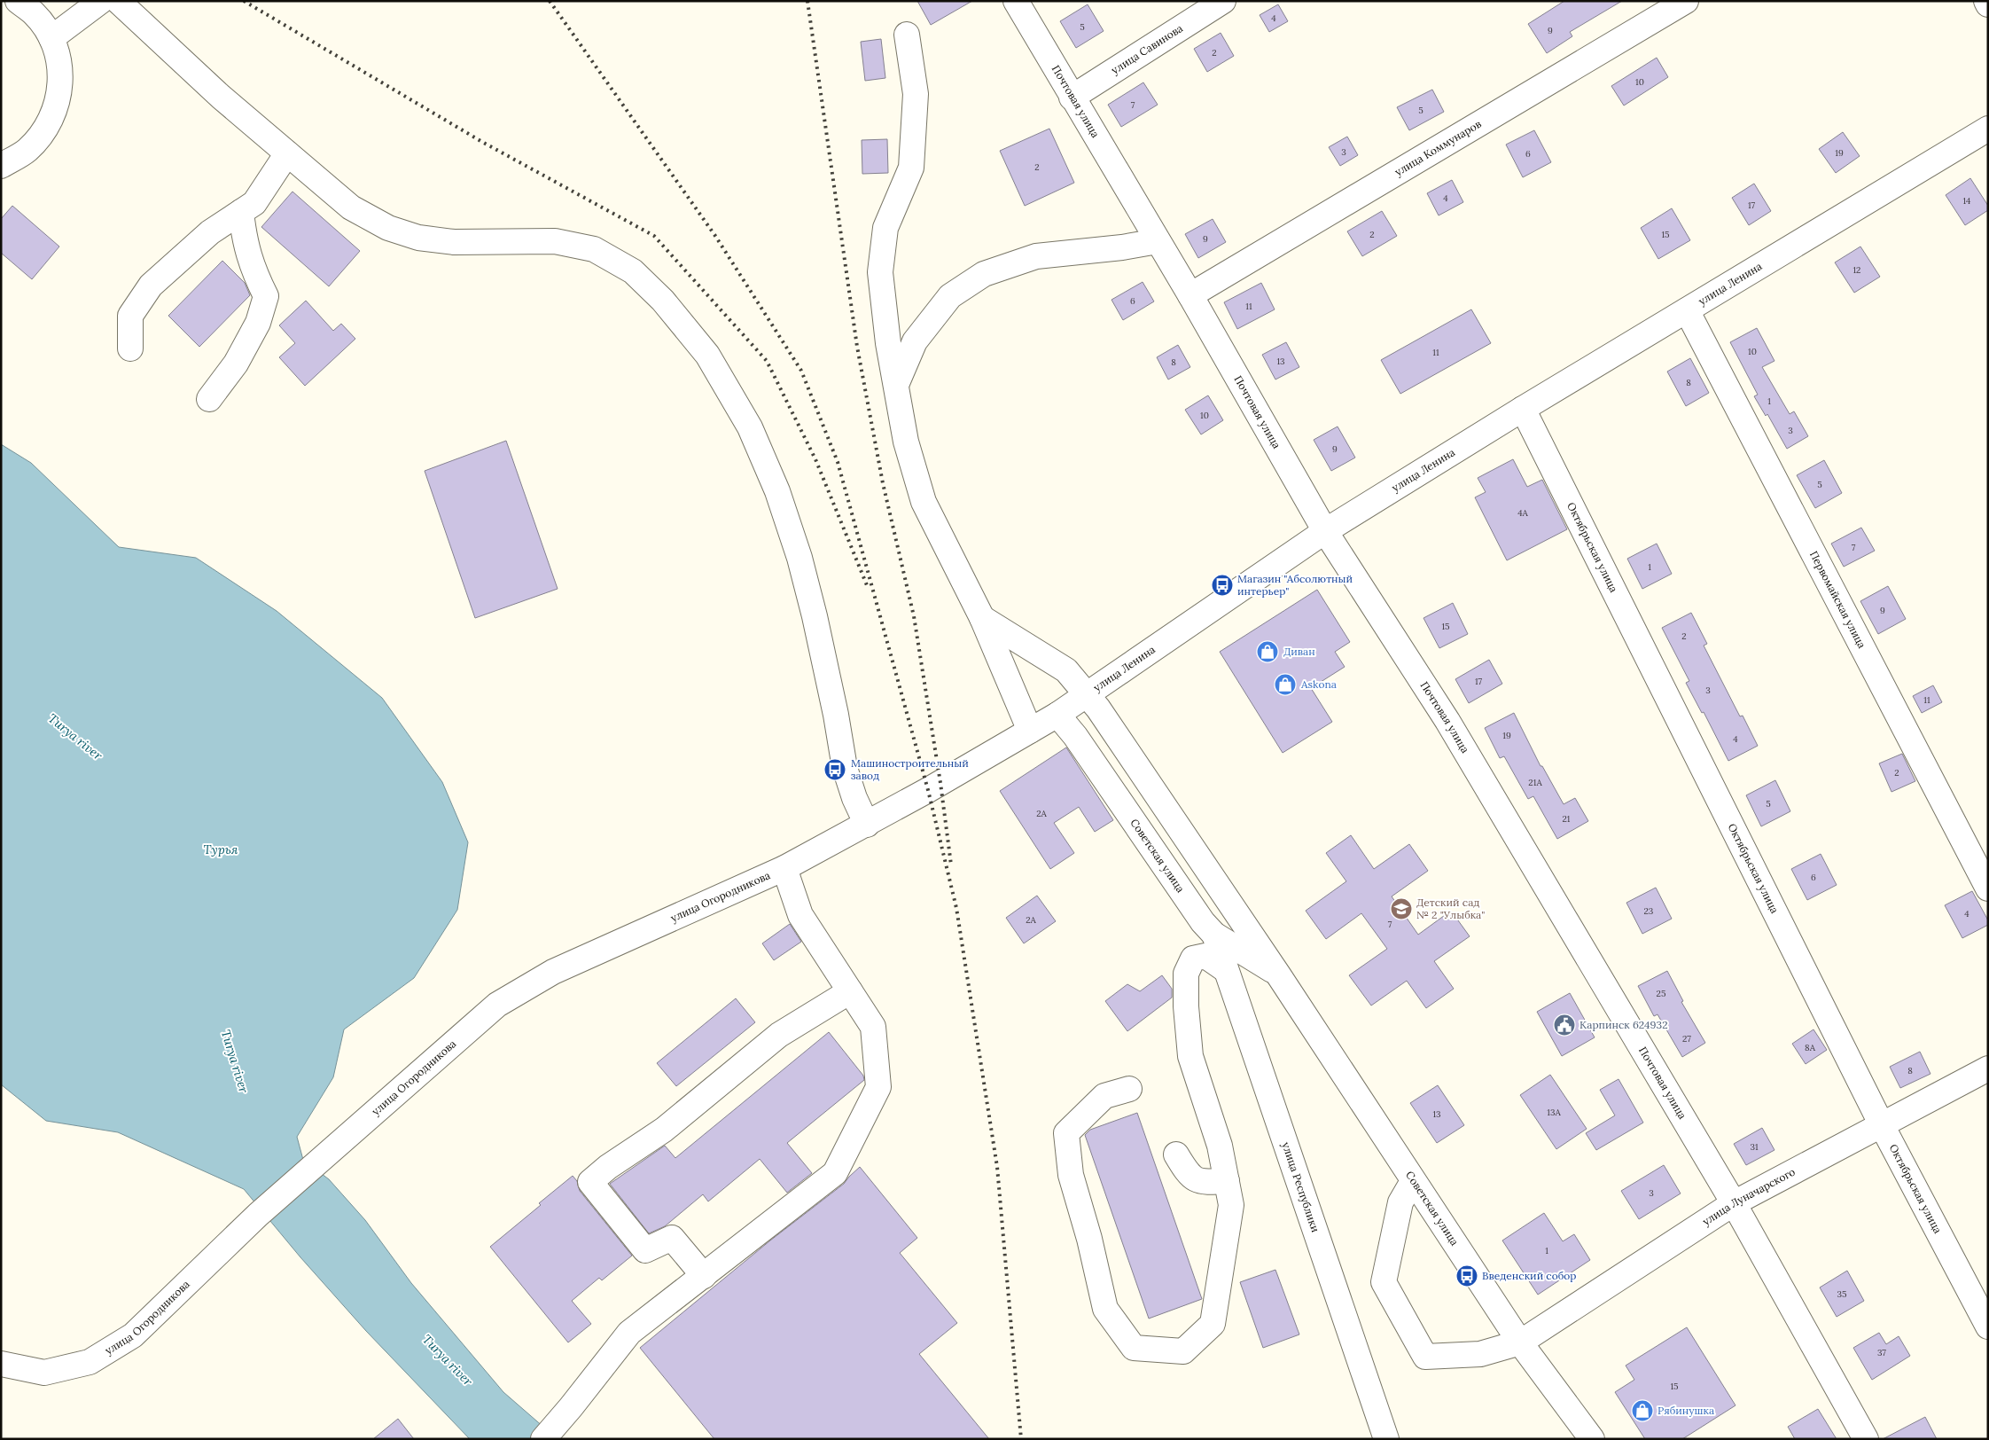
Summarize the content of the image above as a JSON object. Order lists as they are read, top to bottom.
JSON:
{
  "streets": {
    "street": [
      "улица Савинова",
      "Почтовая улица",
      "улица Коммунаров",
      "улица Ленина",
      "Октябрьская улица",
      "Первомайская улица",
      "Советская улица",
      "улица Огородникова",
      "улица Республики",
      "улица Луначарского"
    ]
  },
  "crossings": [
    ["улица Савинова", "Почтовая улица"],
    ["Почтовая улица", "улица Коммунаров"],
    ["Почтовая улица", "улица Ленина"],
    ["Почтовая улица", "улица Луначарского"],
    ["улица Ленина", "Октябрьская улица"],
    ["улица Ленина", "Первомайская улица"],
    ["улица Ленина", "Советская улица"],
    ["улица Ленина", "улица Огородникова"],
    ["Октябрьская улица", "улица Луначарского"],
    ["Советская улица", "улица Республики"],
    ["Советская улица", "улица Луначарского"]
  ],
  "water": ["Turya river", "Турья"],
  "places": {
    "bus stop": ["Магазин \"Абсолютный интерьер\"", "Машиностроительный завод", "Введенский собор"],
    "shop": ["Диван", "Askona", "Рябинушка"],
    "school or university": ["Детский сад № 2 \"Улыбка\""],
    "public building": ["Карпинск 624932"]
  },
  "house_numbers": [
    "4",
    "5",
    "9",
    "2",
    "10",
    "7",
    "5",
    "3",
    "19",
    "6",
    "2",
    "4",
    "14",
    "17",
    "2",
    "15",
    "9",
    "12",
    "6",
    "11",
    "10",
    "11",
    "13",
    "8",
    "8",
    "1",
    "10",
    "3",
    "9",
    "5",
    "4А",
    "7",
    "1",
    "9",
    "15",
    "2",
    "17",
    "3",
    "11",
    "19",
    "4",
    "2",
    "21А",
    "5",
    "2А",
    "21",
    "6",
    "23",
    "4",
    "2А",
    "7",
    "25",
    "27",
    "8А",
    "8",
    "13А",
    "13",
    "31",
    "3",
    "1",
    "35",
    "37",
    "15"
  ]
}
